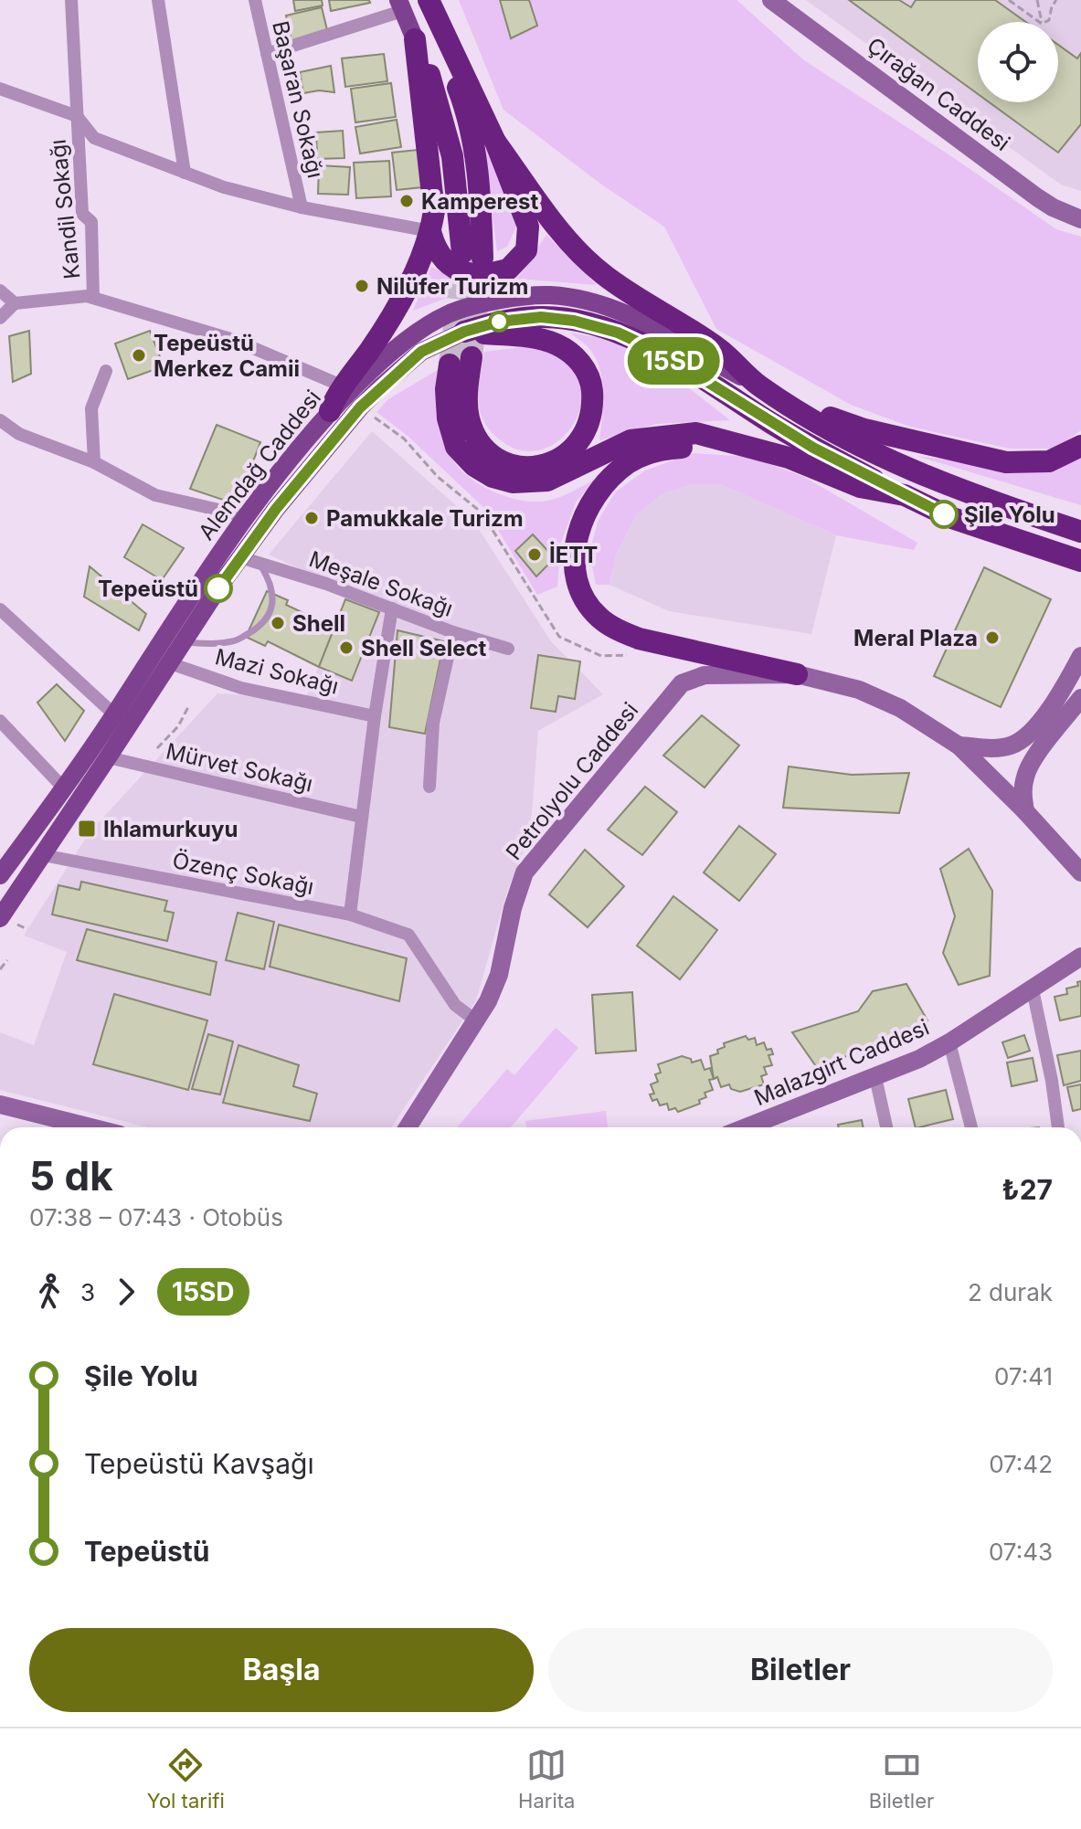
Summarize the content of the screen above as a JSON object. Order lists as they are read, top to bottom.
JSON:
{
  "streets": {
    "main road": [
      "Çırağan Caddesi",
      "Alemdağ Caddesi",
      "Petrolyolu Caddesi",
      "Malazgirt Caddesi"
    ],
    "street": [
      "Başaran Sokağı",
      "Kandil Sokağı",
      "Meşale Sokağı",
      "Mazi Sokağı",
      "Mürvet Sokağı",
      "Özenç Sokağı"
    ]
  },
  "crossings": [
    ["Alemdağ Caddesi", "Meşale Sokağı"],
    ["Alemdağ Caddesi", "Mazi Sokağı"],
    ["Alemdağ Caddesi", "Mürvet Sokağı"],
    ["Alemdağ Caddesi", "Özenç Sokağı"],
    ["Petrolyolu Caddesi", "Özenç Sokağı"]
  ],
  "places": {
    "other": [
      "Kamperest",
      "Nilüfer Turizm",
      "Tepeüstü Merkez Camii",
      "Şile Yolu",
      "Pamukkale Turizm",
      "İETT",
      "Tepeüstü",
      "Shell",
      "Meral Plaza",
      "Shell Select"
    ],
    "transit": ["Ihlamurkuyu"]
  },
  "lines": ["bus line 15SD"],
  "page": {
    "on_map": "15SD",
    "heading": ["5 dk", "07:38 – 07:43 · Otobüs", "₺27"],
    "legs": ["3", "15SD", "2 durak"],
    "list": [
      {
        "name": "Şile Yolu",
        "value": "07:41"
      },
      {
        "name": "Tepeüstü Kavşağı",
        "value": "07:42"
      },
      {
        "name": "Tepeüstü",
        "value": "07:43"
      }
    ],
    "buttons": ["Başla", "Biletler"],
    "tabs": ["Yol tarifi", "Harita", "Biletler"]
  }
}
